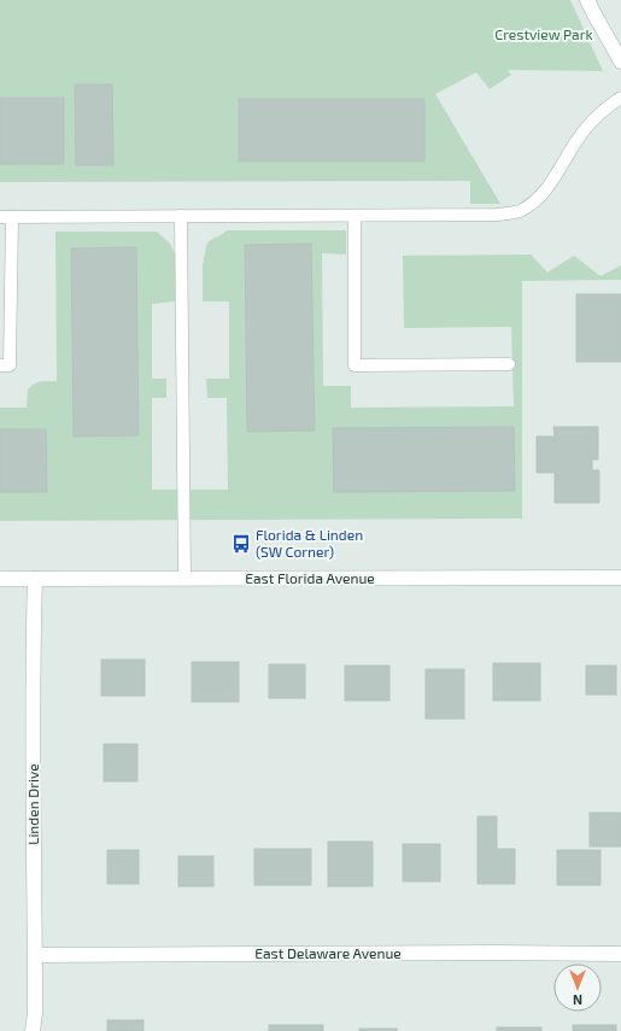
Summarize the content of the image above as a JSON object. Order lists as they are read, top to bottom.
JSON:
{
  "streets": {
    "street": ["East Florida Avenue", "Linden Drive", "East Delaware Avenue"]
  },
  "crossings": [
    ["East Florida Avenue", "Linden Drive"],
    ["Linden Drive", "East Delaware Avenue"]
  ],
  "parks": ["Crestview Park"],
  "places": {
    "bus stop": ["Florida & Linden (SW Corner)"]
  },
  "north": "bottom"
}
